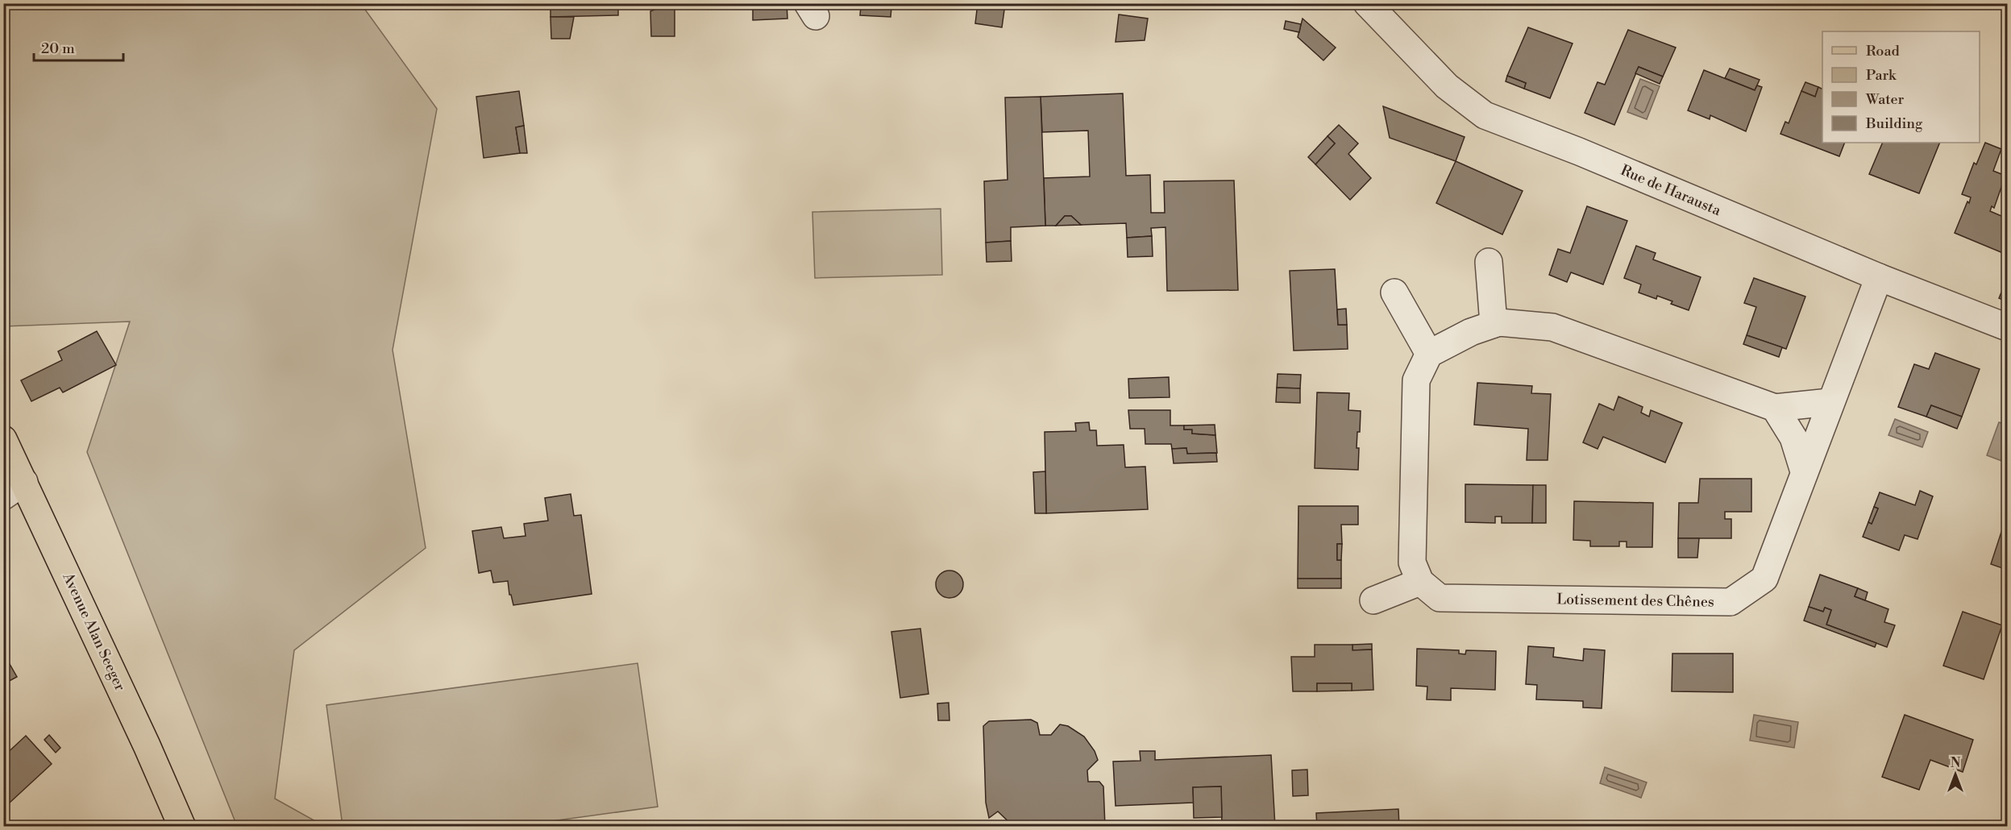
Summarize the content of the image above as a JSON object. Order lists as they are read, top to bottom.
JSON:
{
  "streets": {
    "main road": ["Avenue Alan Seeger"],
    "street": ["Rue de Harausta", "Lotissement des Chênes"]
  },
  "crossings": [
    ["Rue de Harausta", "Lotissement des Chênes"]
  ],
  "legend": [
    "Road",
    "Park",
    "Water",
    "Building"
  ],
  "scale_bar": "20 m",
  "north": "top"
}
